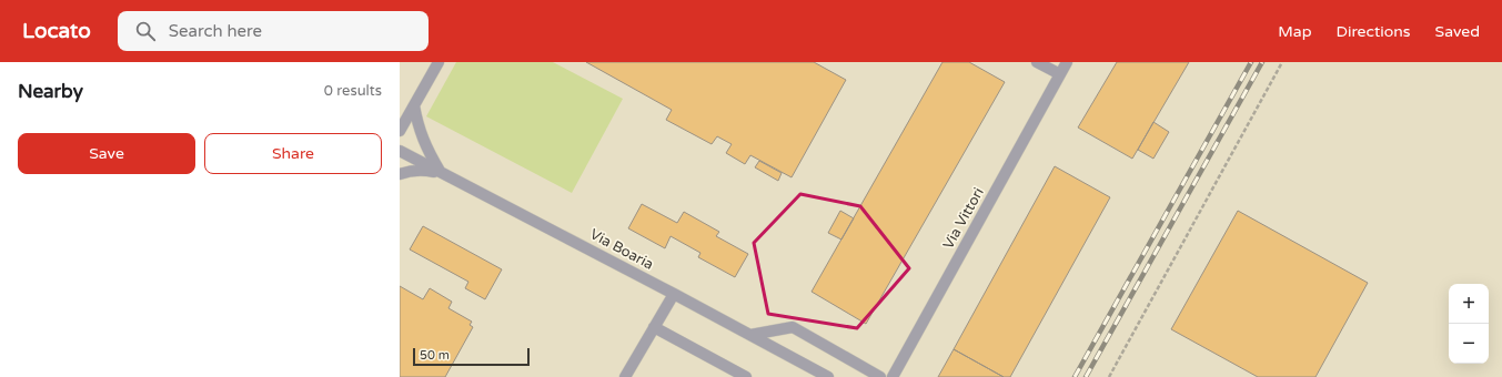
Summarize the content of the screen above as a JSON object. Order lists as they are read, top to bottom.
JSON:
{
  "streets": {
    "street": ["Via Vittori", "Via Boaria"]
  },
  "scale_bar": "50 m",
  "page": {
    "header": "Locato",
    "search": "Search here",
    "nav": ["Map", "Directions", "Saved"],
    "heading": ["Nearby", "0 results"],
    "buttons": ["Save", "Share"],
    "map_buttons": ["+", "−"],
    "scale": "50 m"
  }
}
